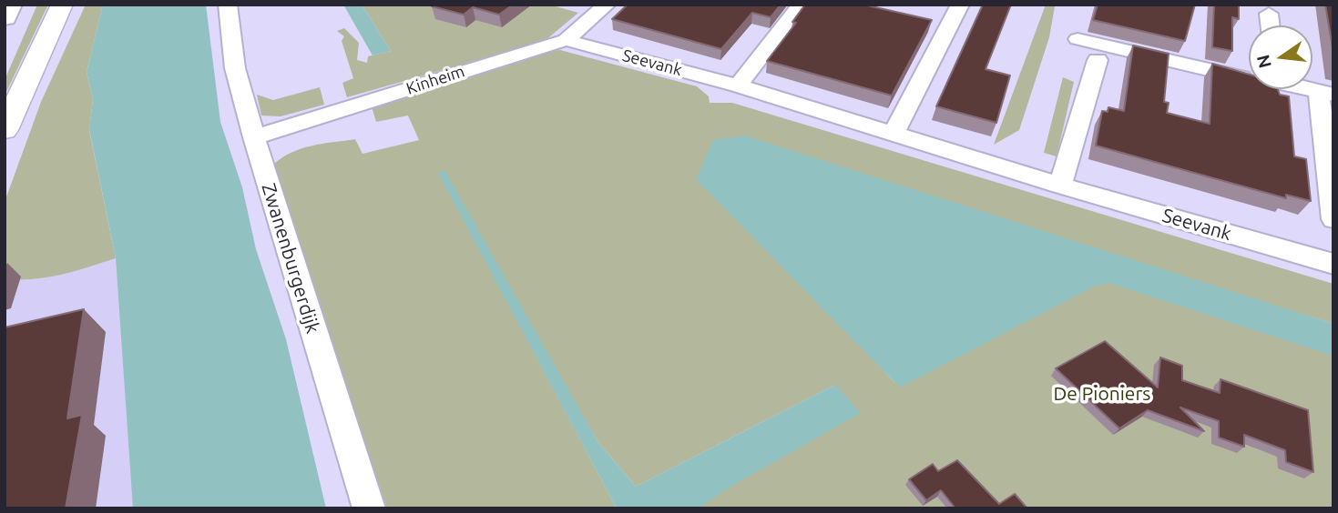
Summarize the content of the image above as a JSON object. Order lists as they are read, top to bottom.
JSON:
{
  "streets": {
    "street": ["Seevank", "Kinheim", "Zwanenburgerdijk"]
  },
  "crossings": [
    ["Seevank", "Kinheim"],
    ["Kinheim", "Zwanenburgerdijk"]
  ],
  "parks": ["De Pioniers"],
  "north": "left"
}
